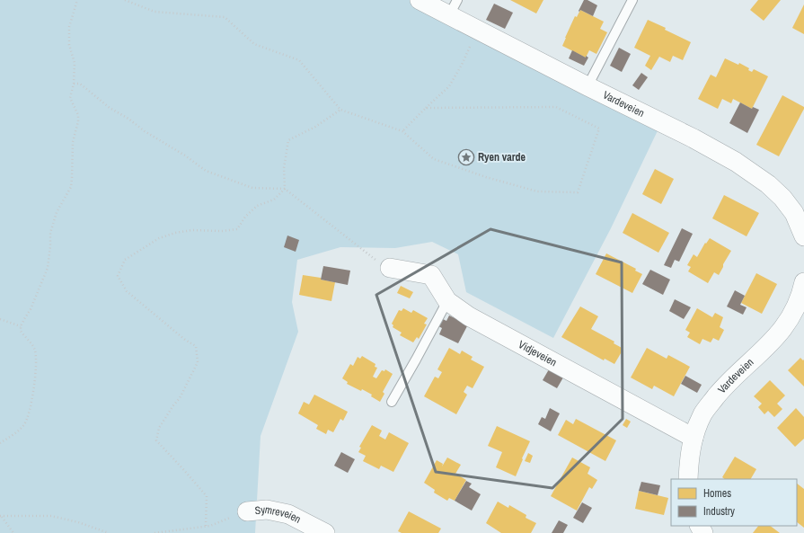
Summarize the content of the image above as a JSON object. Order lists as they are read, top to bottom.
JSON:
{
  "streets": {
    "street": ["Vardeveien", "Vidjeveien", "Symreveien"]
  },
  "crossings": [
    ["Vardeveien", "Vidjeveien"]
  ],
  "places": {
    "place": ["Ryen varde"]
  },
  "legend": ["Homes", "Industry"]
}
